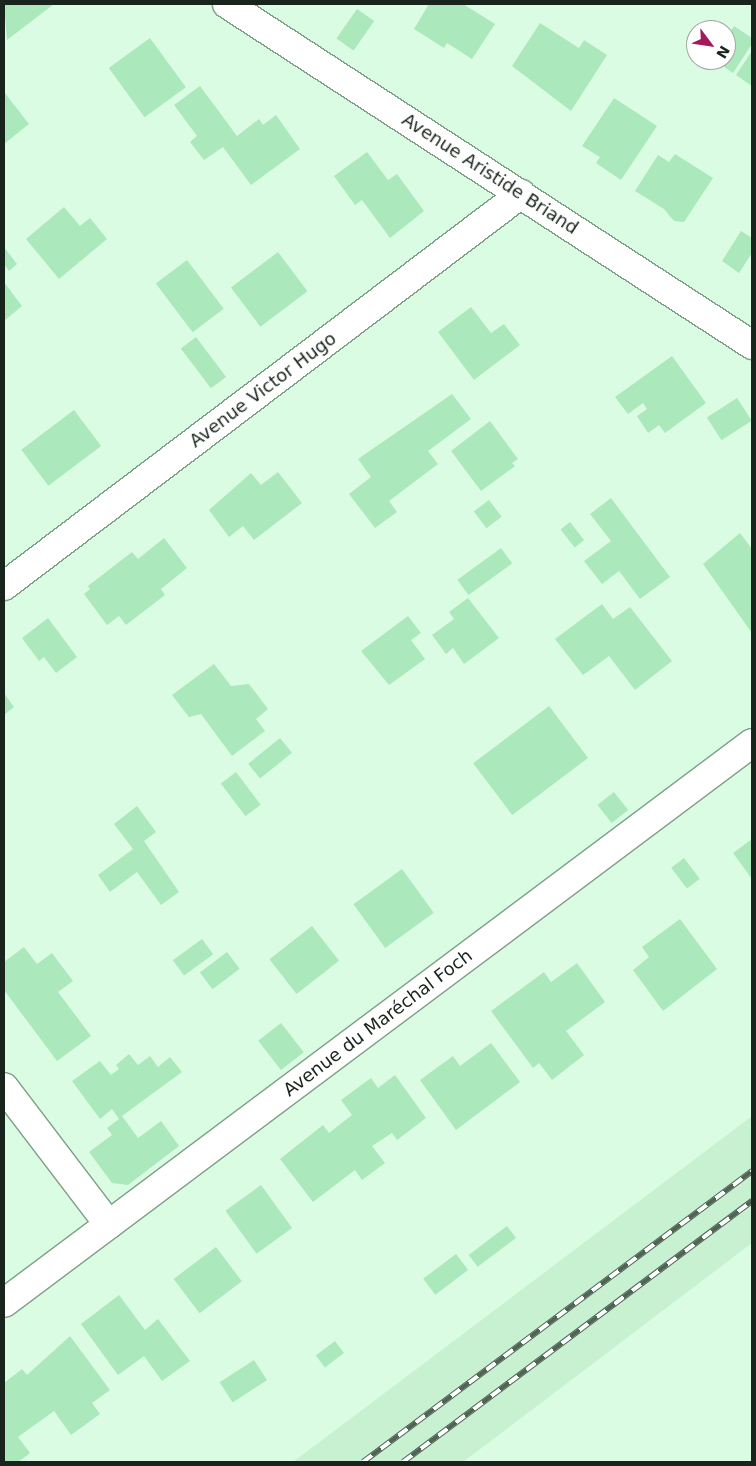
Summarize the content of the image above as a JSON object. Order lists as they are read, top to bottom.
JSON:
{
  "streets": {
    "street": ["Avenue Aristide Briand", "Avenue Victor Hugo", "Avenue du Maréchal Foch"]
  },
  "crossings": [
    ["Avenue Aristide Briand", "Avenue Victor Hugo"]
  ],
  "north": "bottom right"
}
